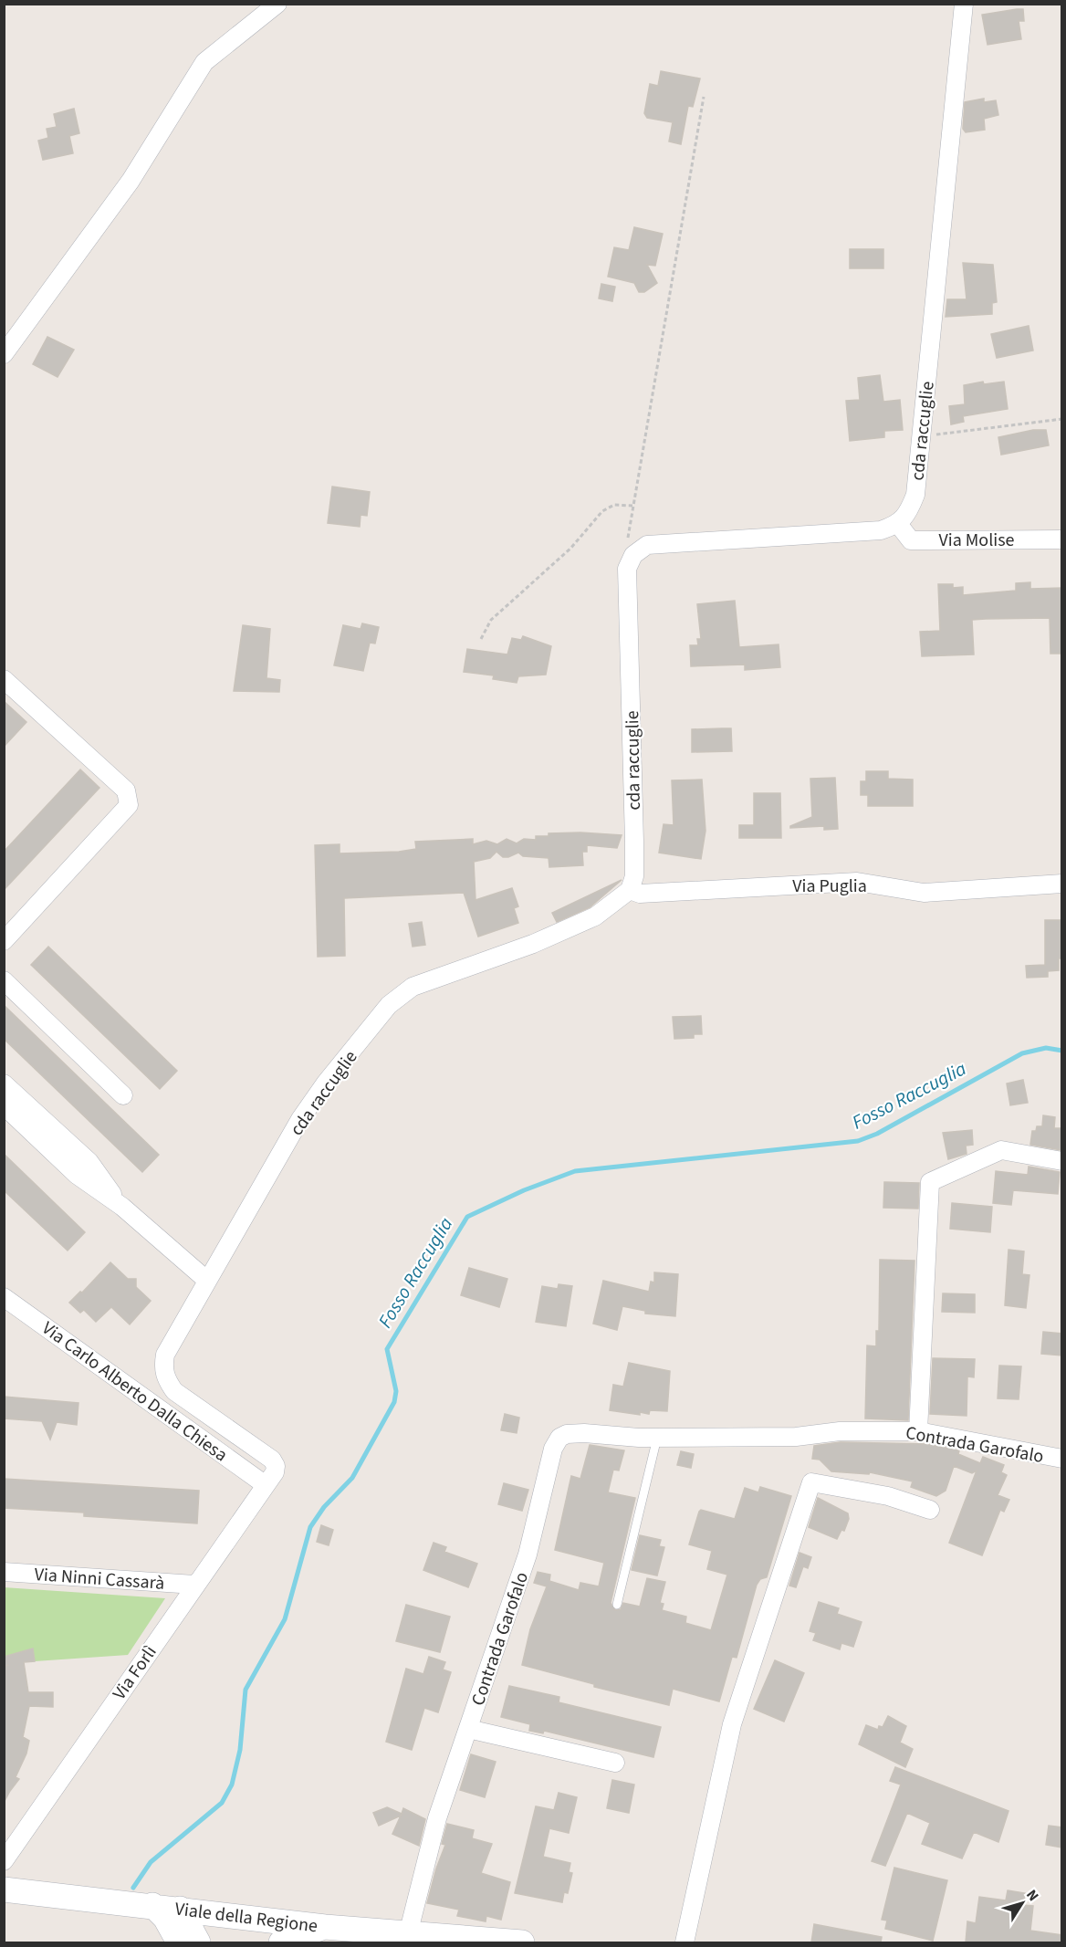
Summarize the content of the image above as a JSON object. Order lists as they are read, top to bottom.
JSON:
{
  "streets": {
    "main road": ["Viale della Regione"],
    "street": [
      "cda raccuglie",
      "Via Molise",
      "Via Puglia",
      "Via Carlo Alberto Dalla Chiesa",
      "Contrada Garofalo",
      "Via Ninni Cassarà",
      "Via Forlì"
    ]
  },
  "crossings": [
    ["cda raccuglie", "Via Molise"],
    ["cda raccuglie", "Via Puglia"],
    ["cda raccuglie", "Via Carlo Alberto Dalla Chiesa"],
    ["cda raccuglie", "Via Forlì"],
    ["Via Carlo Alberto Dalla Chiesa", "Via Forlì"],
    ["Contrada Garofalo", "Viale della Regione"],
    ["Via Ninni Cassarà", "Via Forlì"]
  ],
  "water": ["Fosso Raccuglia"],
  "north": "top right"
}
